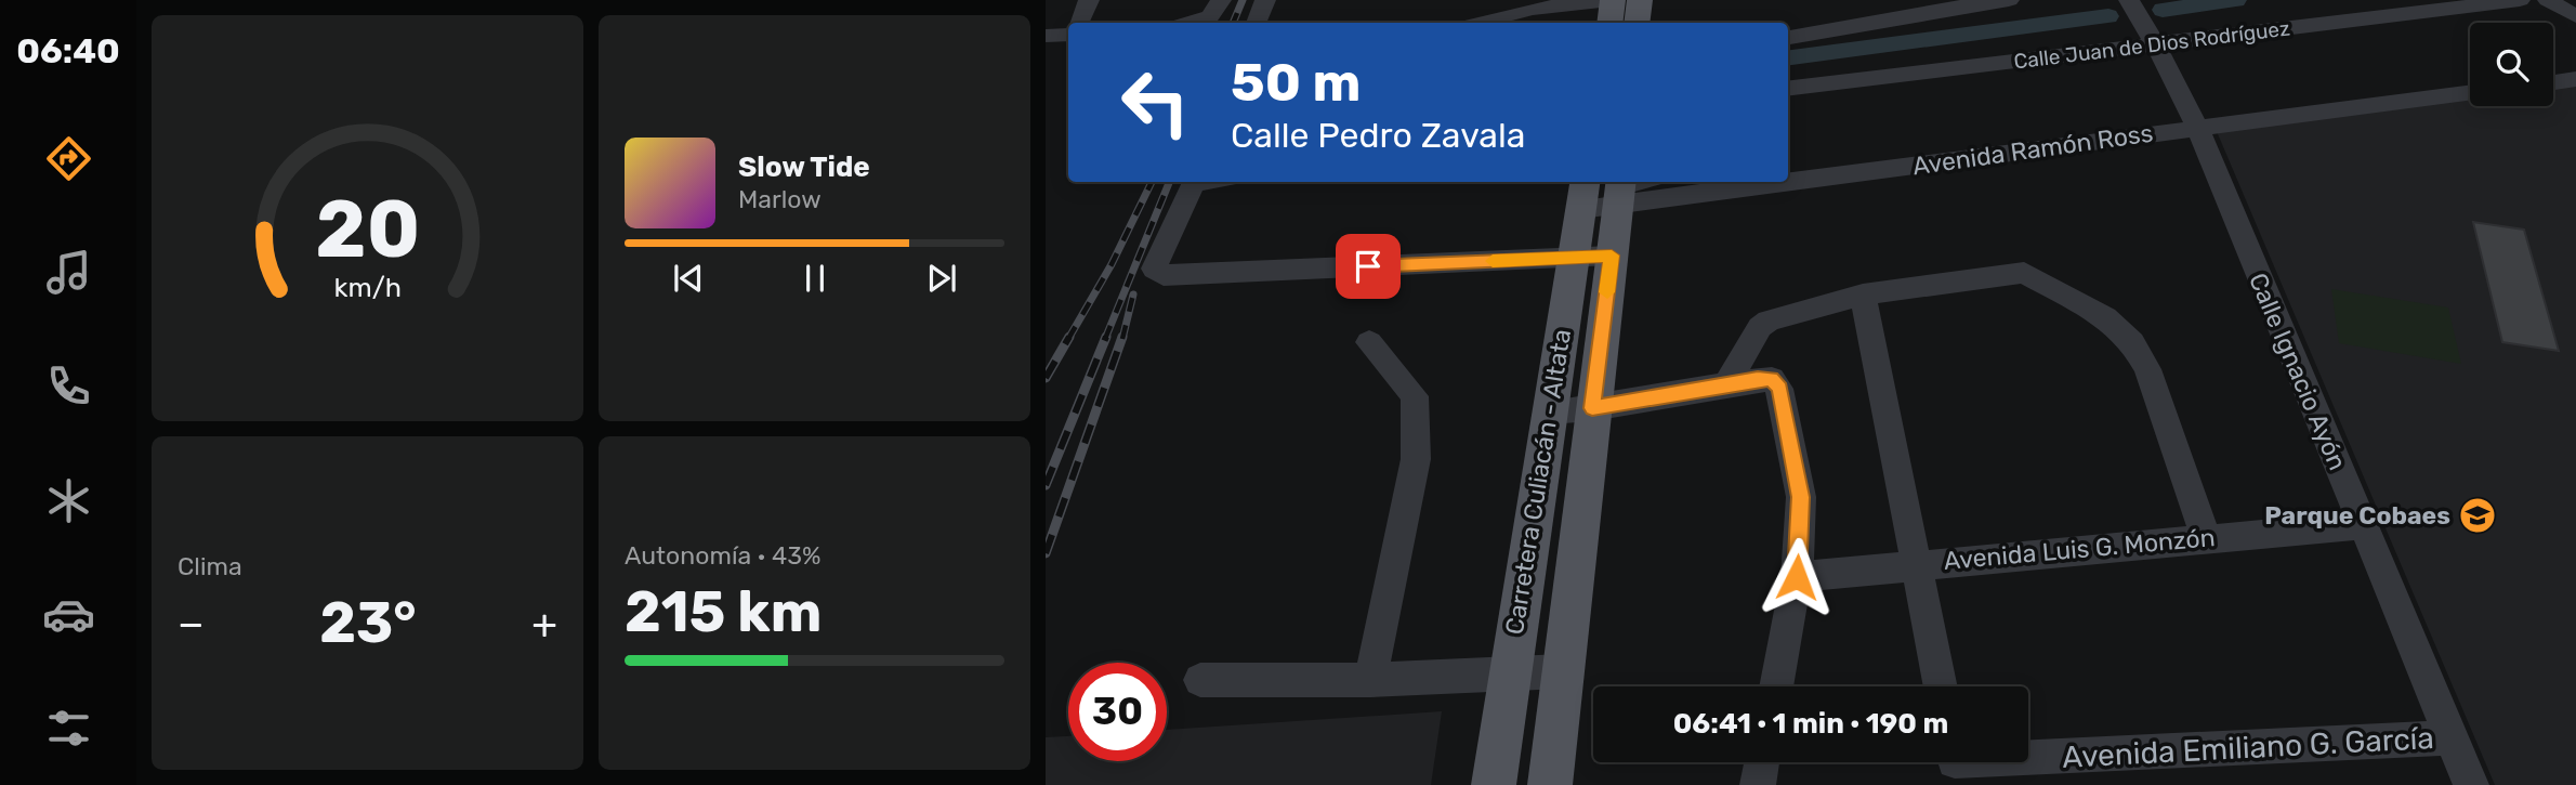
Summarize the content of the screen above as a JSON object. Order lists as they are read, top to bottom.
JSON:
{
  "streets": {
    "main road": ["Carretera Culiacán - Altata"],
    "street": [
      "Calle Juan de Dios Rodríguez",
      "Avenida Ramón Ross",
      "Calle Ignacio Ayón",
      "Avenida Luis G. Monzón",
      "Avenida Emiliano G. García"
    ]
  },
  "crossings": [
    ["Calle Juan de Dios Rodríguez", "Calle Ignacio Ayón"],
    ["Avenida Ramón Ross", "Calle Ignacio Ayón"],
    ["Avenida Ramón Ross", "Carretera Culiacán - Altata"],
    ["Calle Ignacio Ayón", "Avenida Luis G. Monzón"],
    ["Calle Ignacio Ayón", "Avenida Emiliano G. García"]
  ],
  "places": {
    "school or university": ["Parque Cobaes"]
  },
  "page": {
    "tabs": "06:40",
    "turn": ["50 m", "Calle Pedro Zavala"],
    "song": ["Slow Tide", "Marlow"],
    "tile": [
      "Clima",
      ["Autonomía · 43%", "215 km"]
    ],
    "heat": ["−", "23°", "+"],
    "limit": "30",
    "trip": "06:41 · 1 min · 190 m",
    "gauge": ["20", "km/h"]
  }
}
